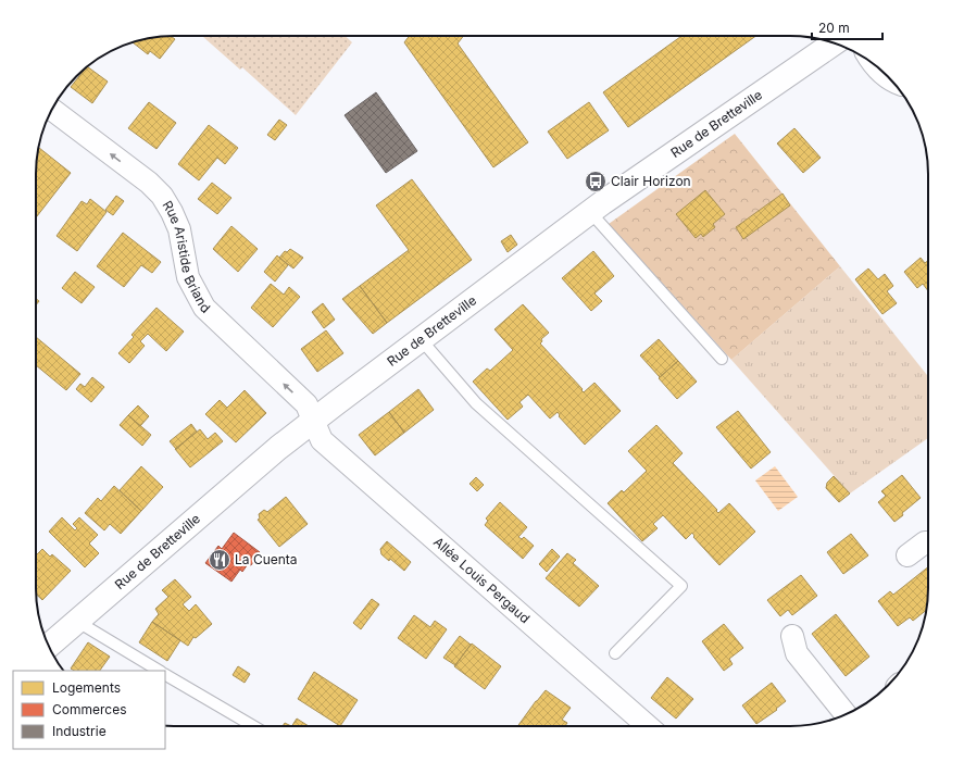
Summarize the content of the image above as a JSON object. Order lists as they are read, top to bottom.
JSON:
{
  "streets": {
    "main road": ["Rue de Bretteville"],
    "street": ["Rue Aristide Briand", "Allée Louis Pergaud"]
  },
  "crossings": [
    ["Rue de Bretteville", "Rue Aristide Briand"],
    ["Rue de Bretteville", "Allée Louis Pergaud"],
    ["Rue Aristide Briand", "Allée Louis Pergaud"]
  ],
  "one_way": ["Rue Aristide Briand"],
  "places": {
    "bus stop": ["Clair Horizon"],
    "restaurant": ["La Cuenta"]
  },
  "legend": ["Logements", "Commerces", "Industrie"],
  "scale_bar": "20 m"
}
